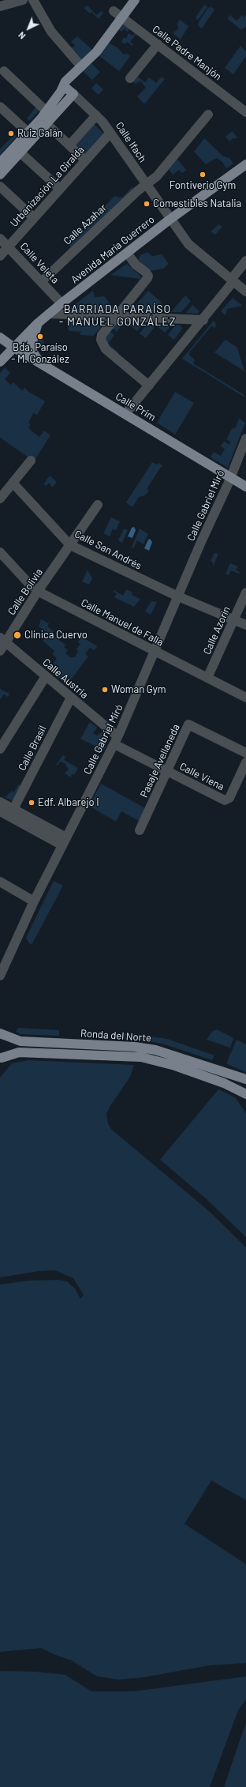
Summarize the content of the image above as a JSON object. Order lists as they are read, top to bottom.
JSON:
{
  "streets": {
    "main road": [
      "Calle Ifach",
      "Avenida María Guerrero",
      "Calle Prim",
      "Ronda del Norte"
    ],
    "street": [
      "Calle Padre Manjón",
      "Urbanización La Giralda",
      "Calle Azahar",
      "Calle Veleta",
      "Calle Gabriel Miró",
      "Calle San Andrés",
      "Calle Bolivia",
      "Calle Manuel de Falla",
      "Calle Azorín",
      "Calle Austria",
      "Calle Brasil",
      "Pasaje Avellaneda",
      "Calle Viena"
    ]
  },
  "crossings": [
    ["Calle Ifach", "Urbanización La Giralda"],
    ["Calle Ifach", "Calle Azahar"],
    ["Calle Ifach", "Avenida María Guerrero"],
    ["Urbanización La Giralda", "Calle Veleta"],
    ["Calle Azahar", "Calle Veleta"],
    ["Avenida María Guerrero", "Calle Veleta"],
    ["Avenida María Guerrero", "Calle Prim"],
    ["Calle Prim", "Calle Gabriel Miró"],
    ["Calle Gabriel Miró", "Calle San Andrés"],
    ["Calle Gabriel Miró", "Calle Manuel de Falla"],
    ["Calle Gabriel Miró", "Calle Austria"],
    ["Calle Gabriel Miró", "Calle Viena"],
    ["Calle San Andrés", "Calle Bolivia"],
    ["Calle San Andrés", "Calle Azorín"],
    ["Calle Bolivia", "Calle Manuel de Falla"],
    ["Calle Bolivia", "Calle Austria"],
    ["Calle Manuel de Falla", "Calle Azorín"],
    ["Calle Austria", "Calle Brasil"],
    ["Calle Austria", "Calle Viena"],
    ["Pasaje Avellaneda", "Calle Viena"]
  ],
  "districts": ["BARRIADA PARAÍSO - MANUEL GONZÁLEZ"],
  "places": [
    "Ruiz Galán",
    "Fontiverio Gym",
    "Comestibles Natalia",
    "Bda. Paraíso - M. González",
    "Clínica Cuervo",
    "Woman Gym",
    "Edf. Albarejo I"
  ],
  "north": "bottom left"
}
